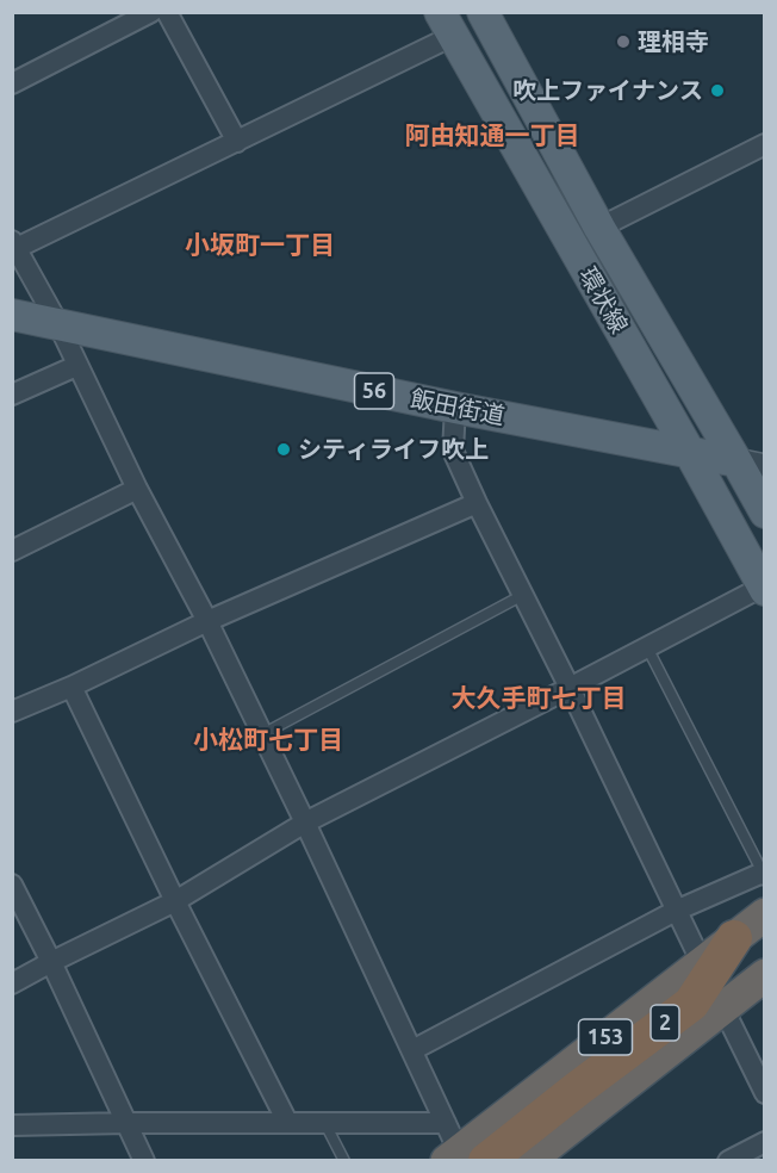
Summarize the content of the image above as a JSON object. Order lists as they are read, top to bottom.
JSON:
{
  "streets": {
    "highway": ["2", "153"],
    "main road": ["環状線", "56", "飯田街道"]
  },
  "crossings": [
    ["環状線", "飯田街道"],
    ["2", "153"]
  ],
  "districts": [
    "阿由知通一丁目",
    "小坂町一丁目",
    "大久手町七丁目",
    "小松町七丁目"
  ],
  "places": ["理相寺", "吹上ファイナンス", "シティライフ吹上"]
}
